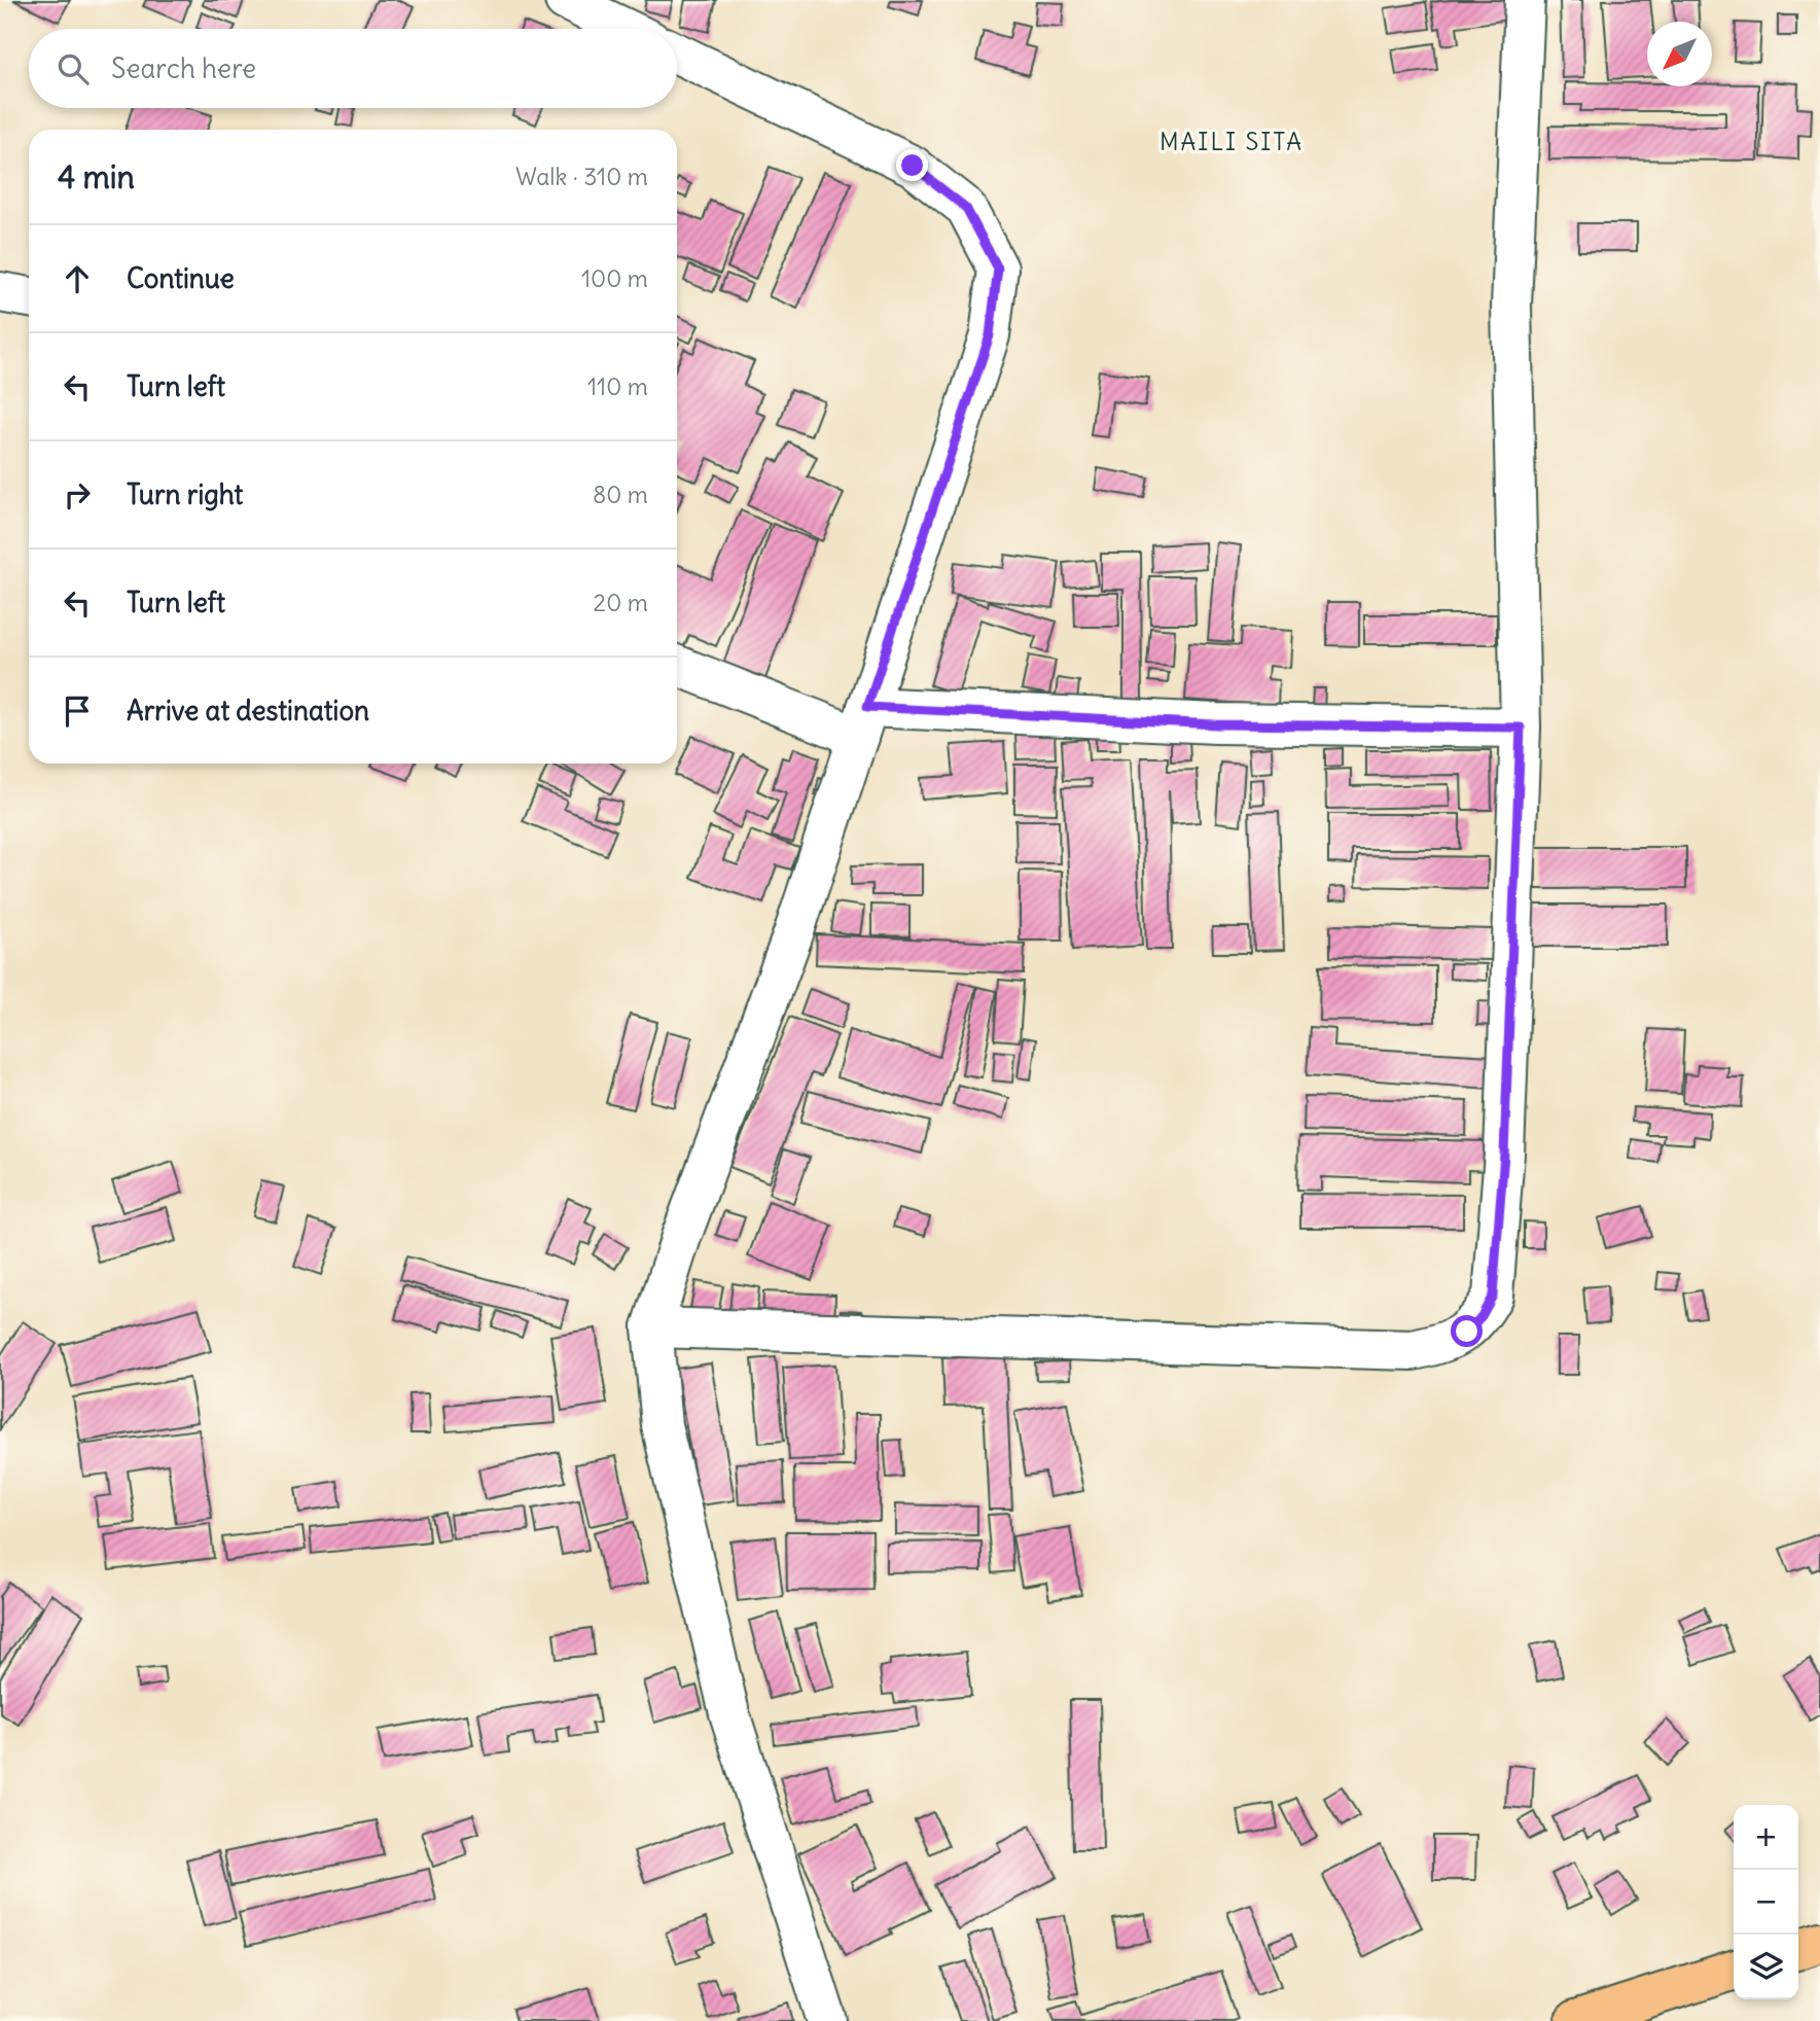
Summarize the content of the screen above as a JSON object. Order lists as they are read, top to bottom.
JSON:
{
  "districts": ["MAILI SITA"],
  "north": "bottom left",
  "page": {
    "search": "Search here",
    "heading": ["4 min", "Walk · 310 m"],
    "list": [
      ["Continue", "100 m"],
      ["Turn left", "110 m"],
      ["Turn right", "80 m"],
      ["Turn left", "20 m"],
      "Arrive at destination"
    ],
    "map_buttons": ["+", "−"]
  }
}
